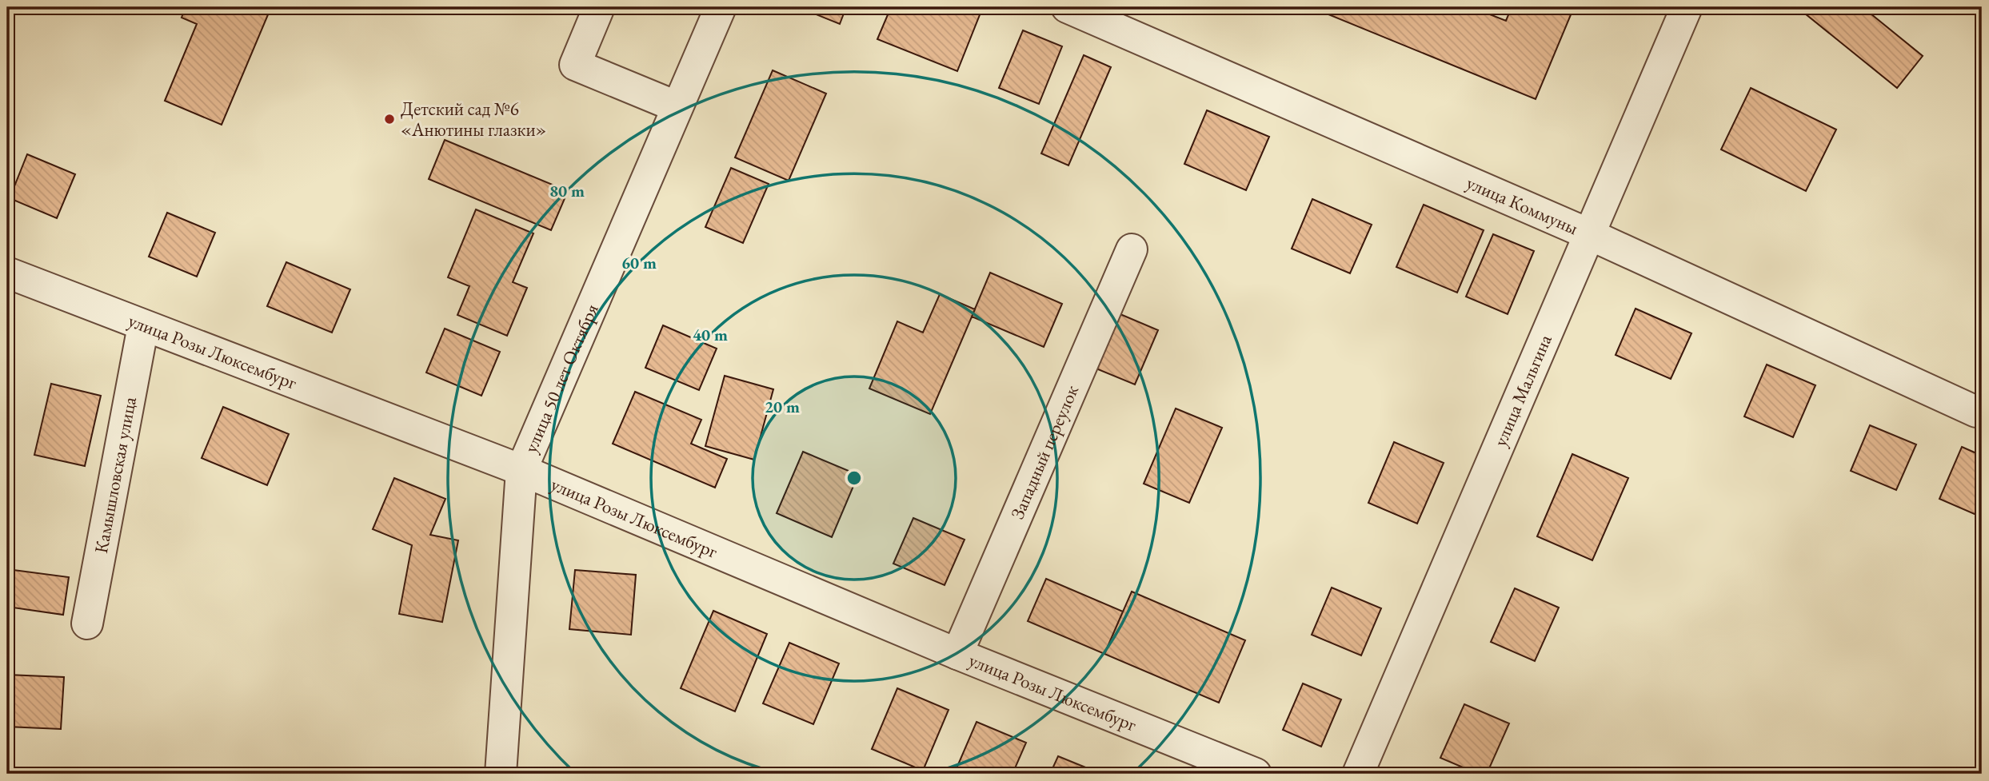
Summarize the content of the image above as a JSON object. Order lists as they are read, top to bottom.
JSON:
{
  "streets": {
    "street": [
      "улица Коммуны",
      "улица Розы Люксембург",
      "улица 50 лет Октября",
      "улица Мальгина",
      "Западный переулок",
      "Камышловская улица"
    ]
  },
  "crossings": [
    ["улица Коммуны", "улица Мальгина"],
    ["улица Розы Люксембург", "улица 50 лет Октября"],
    ["улица Розы Люксембург", "Западный переулок"],
    ["улица Розы Люксембург", "Камышловская улица"]
  ],
  "places": ["Детский сад №6 «Анютины глазки»"],
  "rings": [
    "80 m",
    "60 m",
    "40 m",
    "20 m"
  ]
}
